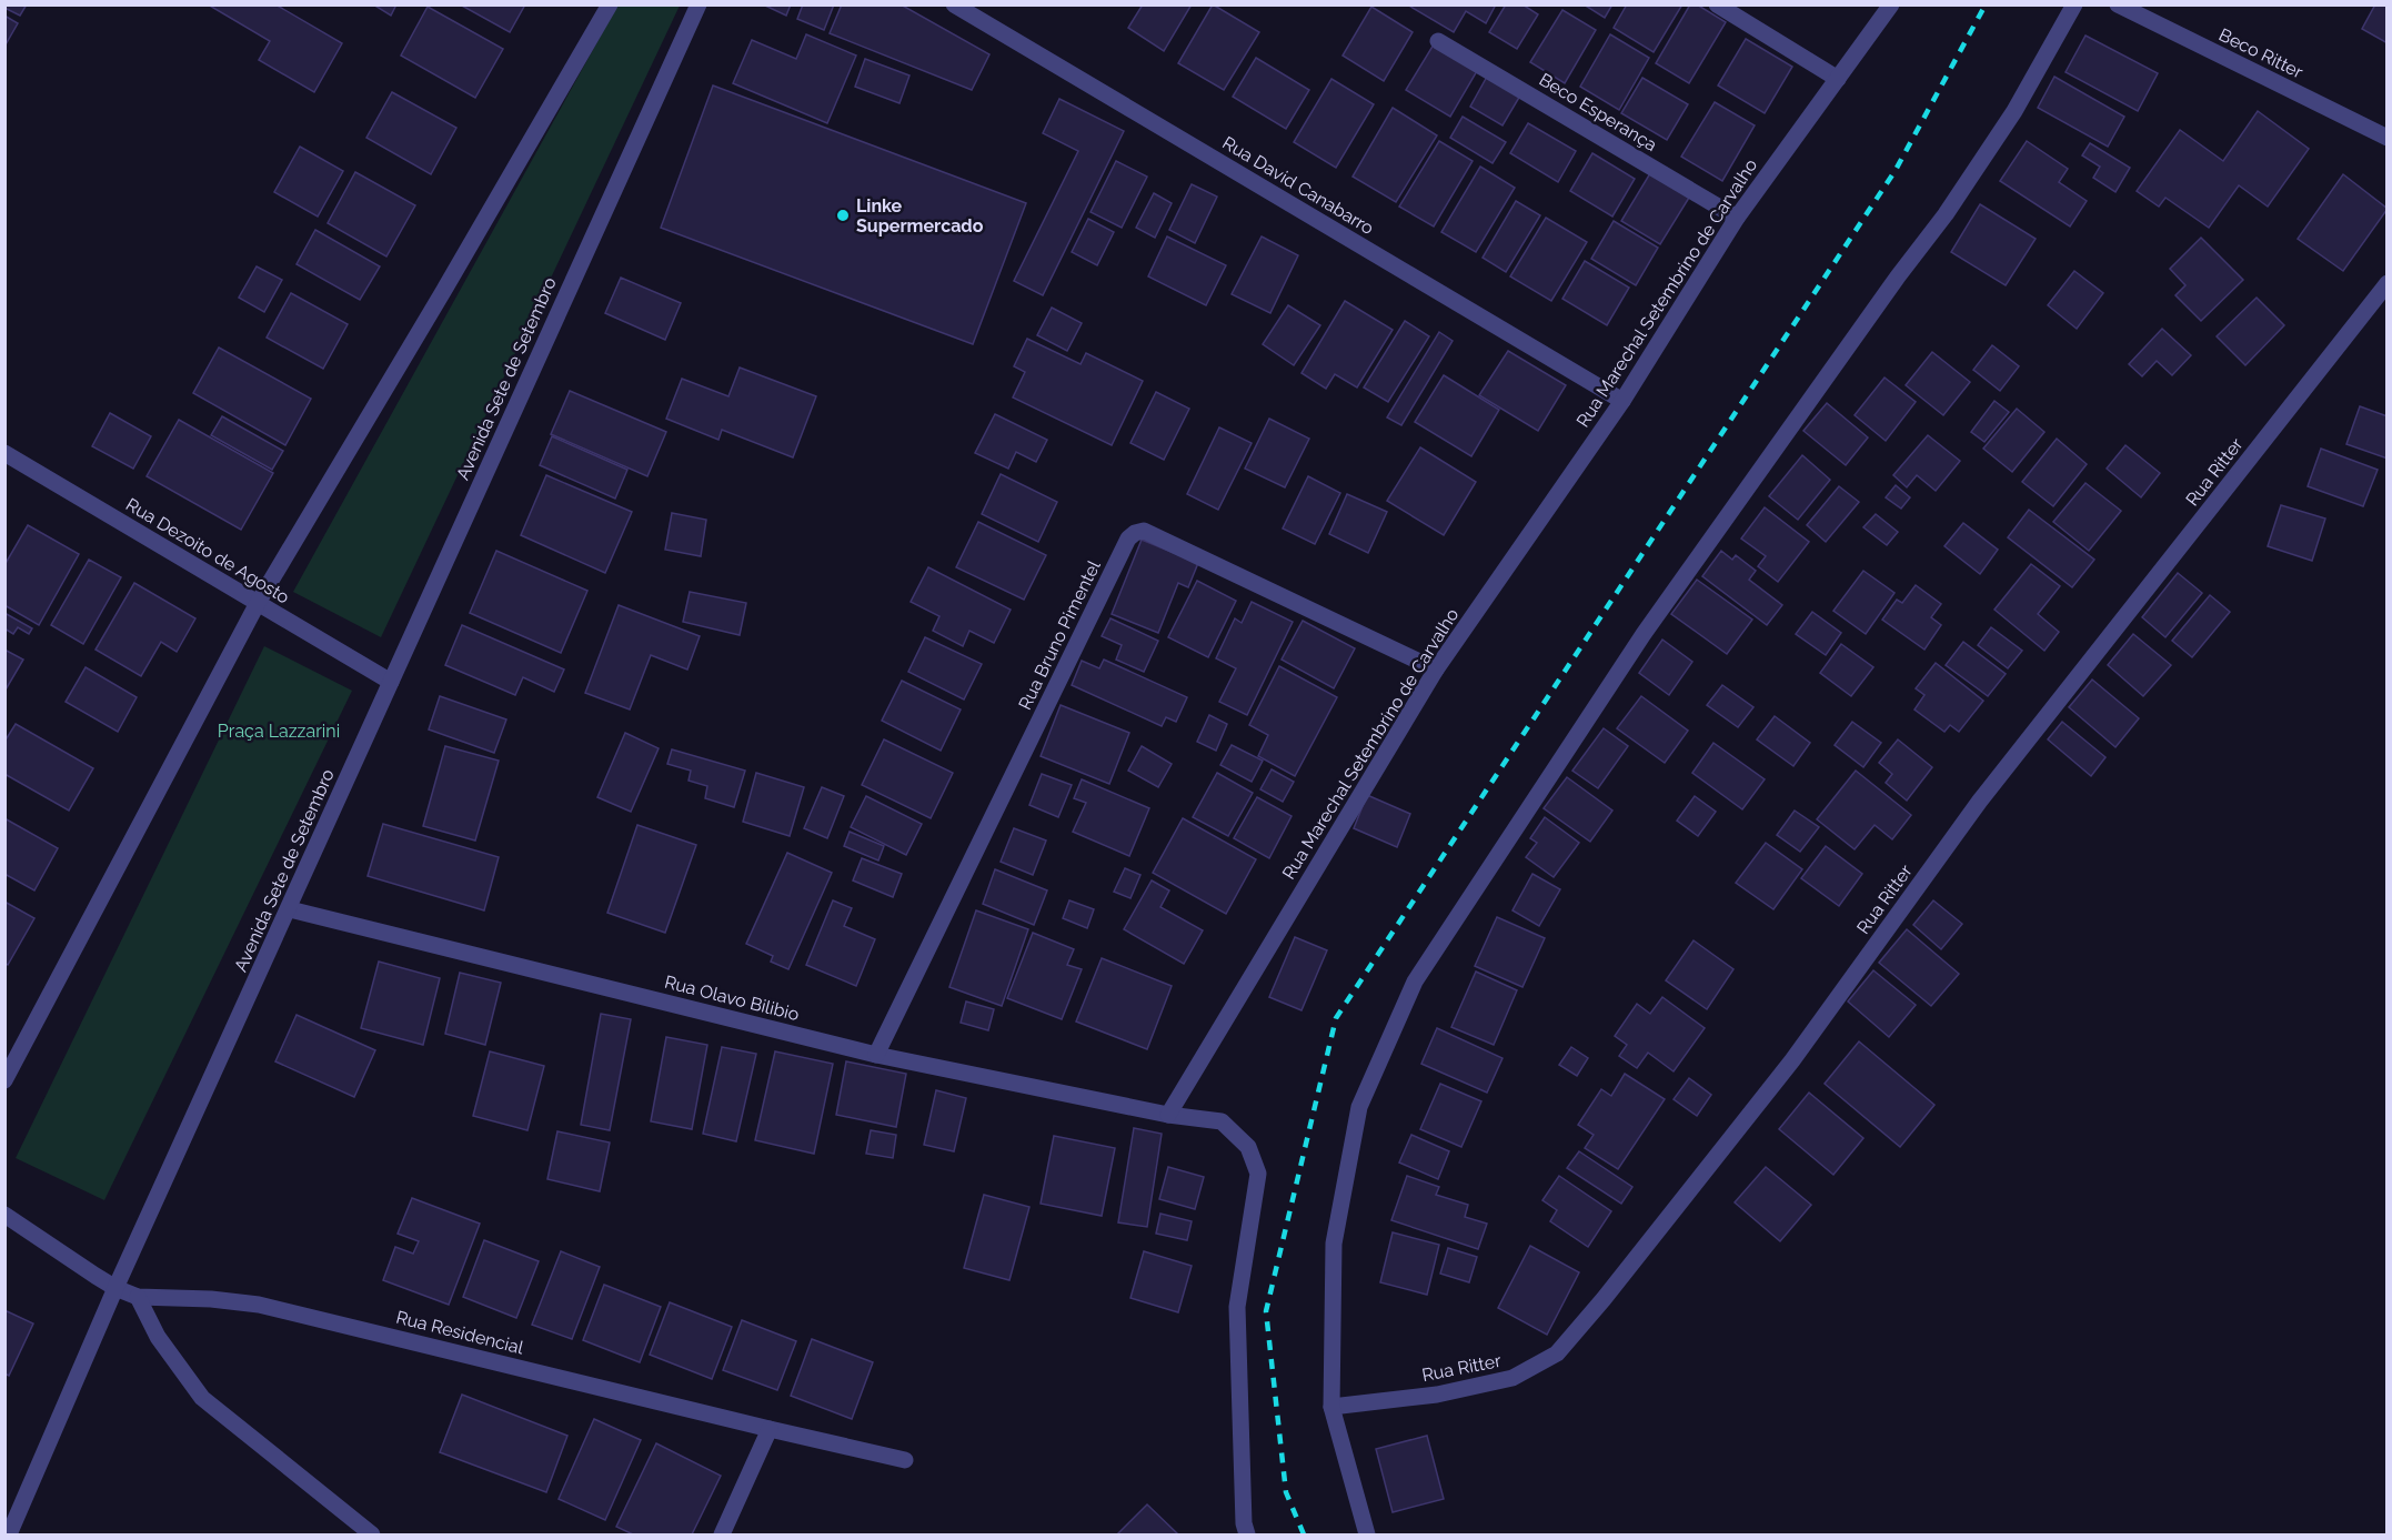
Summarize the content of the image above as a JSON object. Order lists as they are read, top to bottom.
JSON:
{
  "streets": {
    "street": [
      "Beco Ritter",
      "Beco Esperança",
      "Rua David Canabarro",
      "Rua Marechal Setembrino de Carvalho",
      "Avenida Sete de Setembro",
      "Rua Ritter",
      "Rua Dezoito de Agosto",
      "Rua Bruno Pimentel",
      "Rua Olavo Bilibio",
      "Rua Residencial"
    ]
  },
  "crossings": [
    ["Beco Esperança", "Rua Marechal Setembrino de Carvalho"],
    ["Rua David Canabarro", "Rua Marechal Setembrino de Carvalho"],
    ["Rua Marechal Setembrino de Carvalho", "Rua Bruno Pimentel"],
    ["Rua Marechal Setembrino de Carvalho", "Rua Olavo Bilibio"],
    ["Avenida Sete de Setembro", "Rua Dezoito de Agosto"],
    ["Avenida Sete de Setembro", "Rua Olavo Bilibio"],
    ["Avenida Sete de Setembro", "Rua Residencial"],
    ["Rua Bruno Pimentel", "Rua Olavo Bilibio"]
  ],
  "parks": ["Praça Lazzarini"],
  "places": ["Linke Supermercado"]
}
